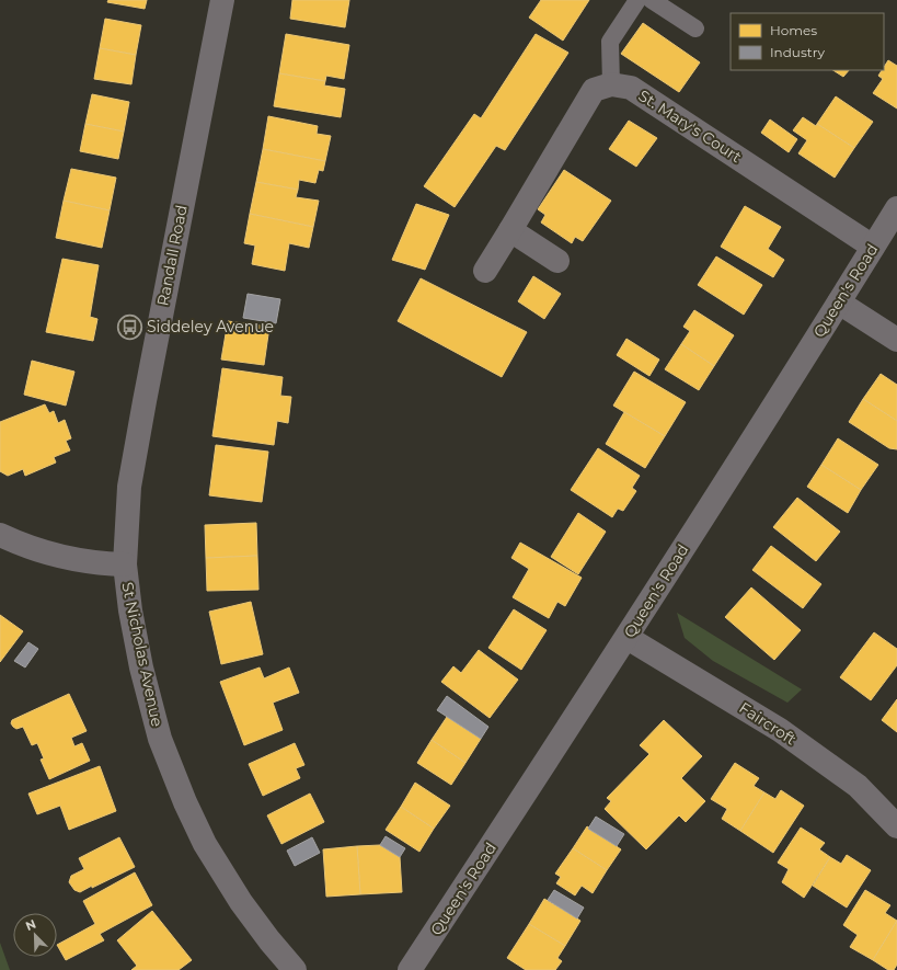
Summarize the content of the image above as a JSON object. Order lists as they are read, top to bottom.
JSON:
{
  "streets": {
    "street": [
      "St. Mary's Court",
      "Randall Road",
      "Queen's Road",
      "St Nicholas Avenue",
      "Faircroft"
    ]
  },
  "crossings": [
    ["St. Mary's Court", "Queen's Road"],
    ["Randall Road", "St Nicholas Avenue"],
    ["Queen's Road", "Faircroft"]
  ],
  "places": {
    "bus stop": ["Siddeley Avenue"]
  },
  "legend": ["Homes", "Industry"],
  "north": "top left"
}
